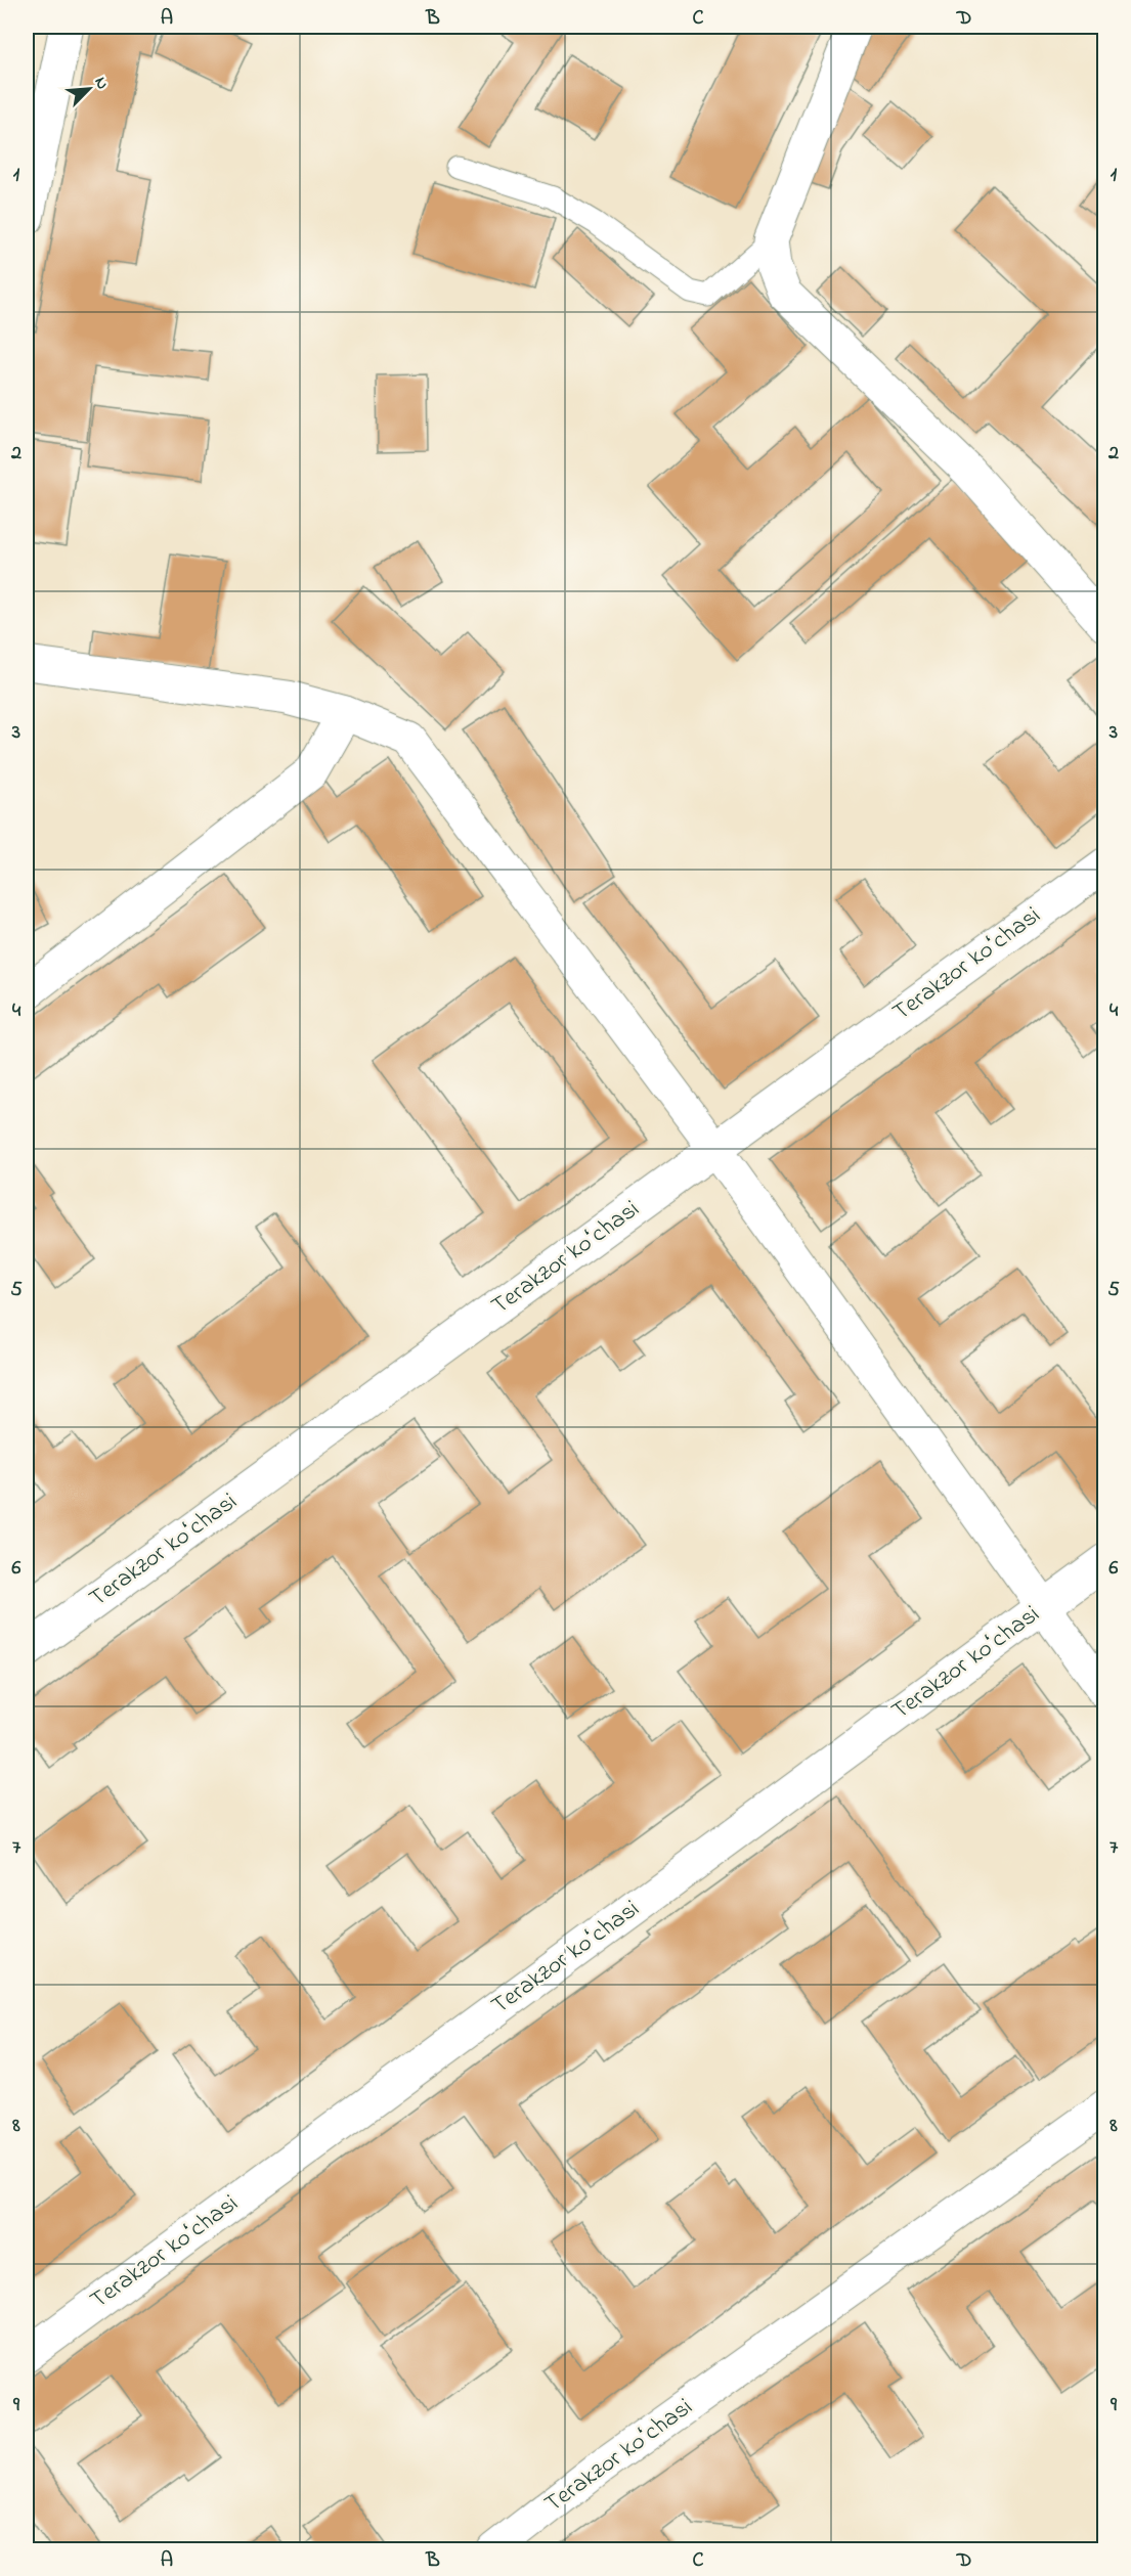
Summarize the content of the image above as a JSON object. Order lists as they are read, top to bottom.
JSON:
{
  "streets": {
    "street": ["Terakzor koʻchasi"]
  },
  "north": "top right",
  "grid": {
    "columns": [
      "A",
      "B",
      "C",
      "D"
    ],
    "rows": [
      "1",
      "2",
      "3",
      "4",
      "5",
      "6",
      "7",
      "8",
      "9"
    ]
  }
}
